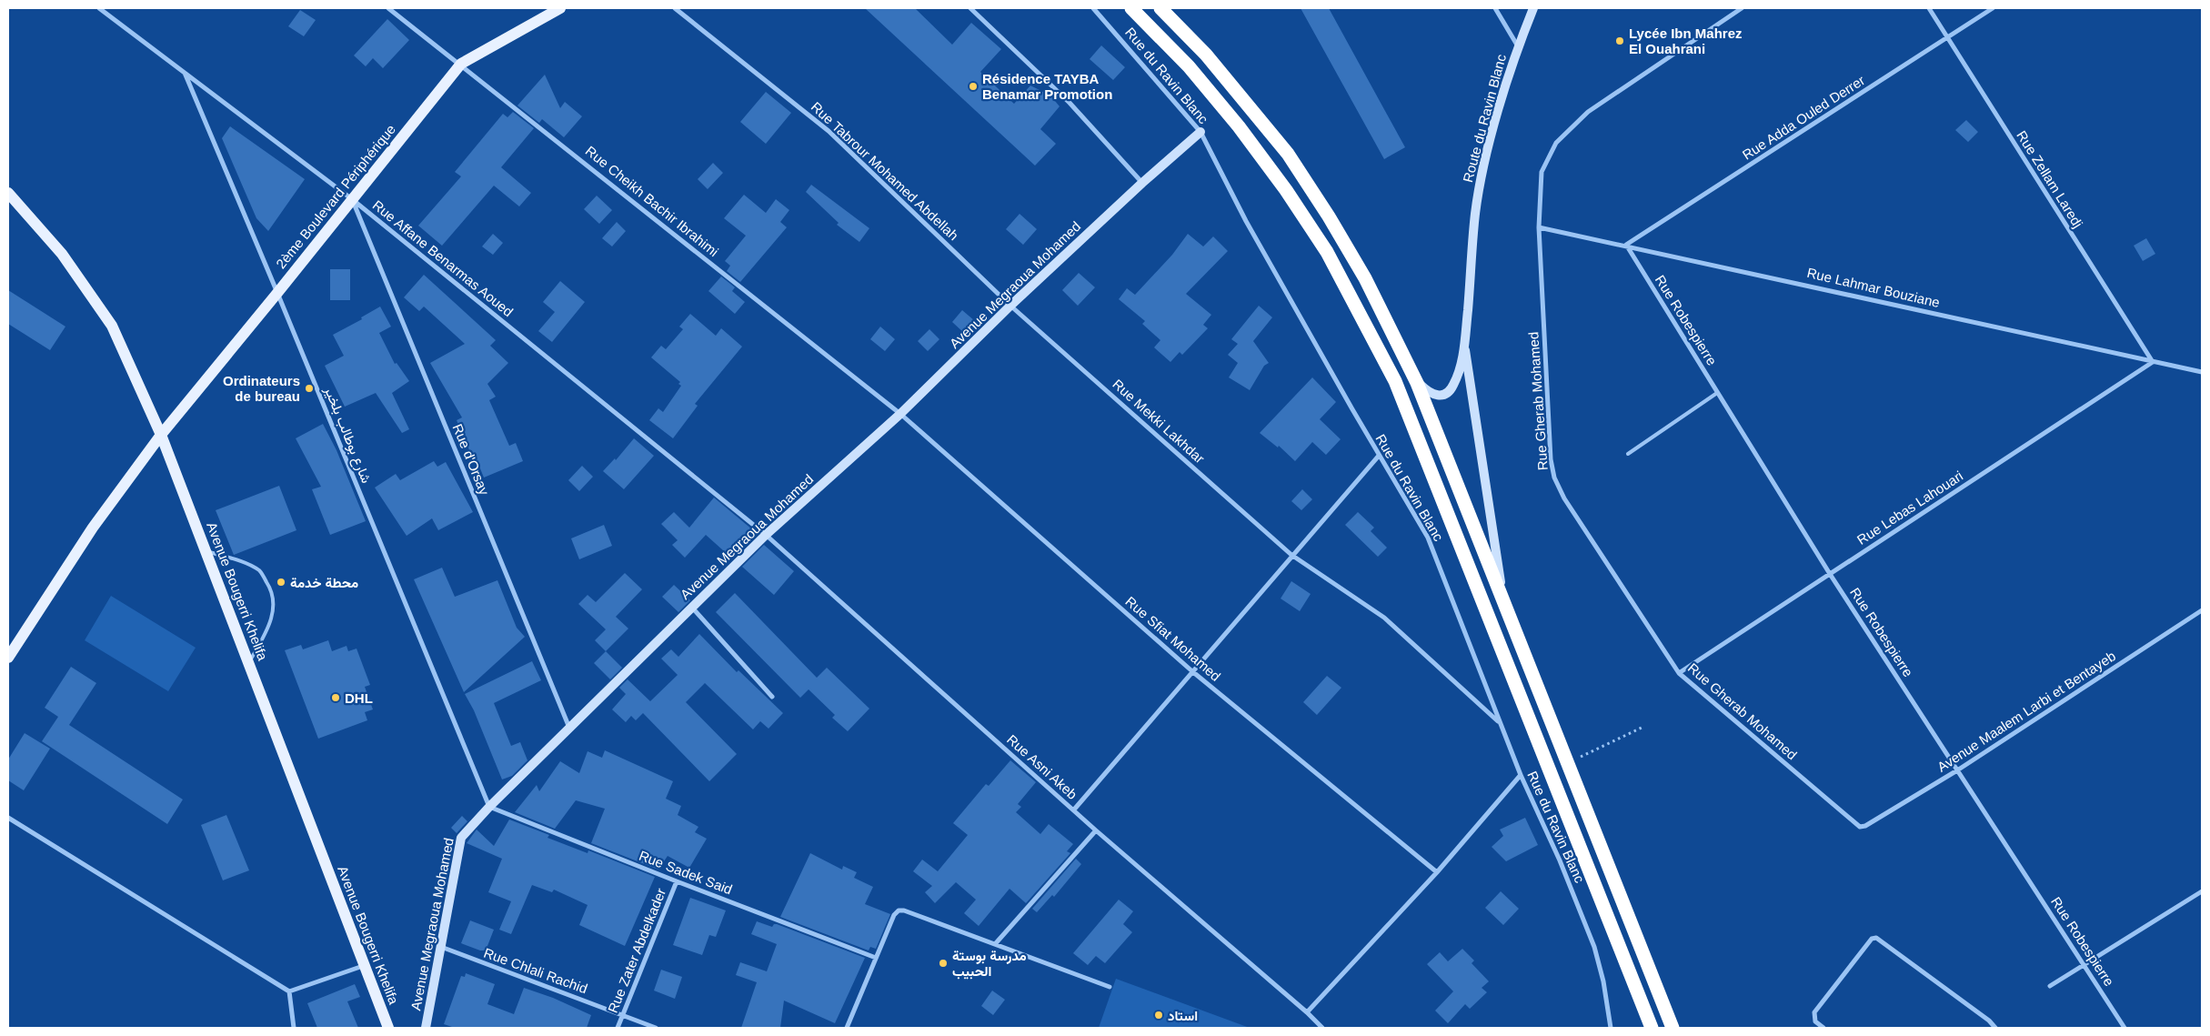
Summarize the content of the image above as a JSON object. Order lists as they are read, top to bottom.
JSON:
{
  "streets": {
    "main road": ["2ème Boulevard Périphérique", "Avenue Bougerri Khelifa"],
    "street": [
      "Rue du Ravin Blanc",
      "Rue Adda Ouled Derrer",
      "Route du Ravin Blanc",
      "Rue Tabrour Mohamed Abdellah",
      "Rue Zellam Laredj",
      "Rue Cheikh Bachir Ibrahimi",
      "Rue Affane Benarmas Aoued",
      "Avenue Megraoua Mohamed",
      "Rue Lahmar Bouziane",
      "Rue Robespierre",
      "Rue Gherab Mohamed",
      "Rue Mekki Lakhdar",
      "شارع بوطالب بلخير",
      "Rue d'Orsay",
      "Rue Lebas Lahouari",
      "Rue Sfiat Mohamed",
      "Avenue Maalem Larbi et Bentayeb",
      "Rue Asni Akeb",
      "Rue Sadek Said",
      "Rue Zater Abdelkader",
      "Rue Chlali Rachid"
    ]
  },
  "crossings": [
    ["Rue du Ravin Blanc", "Avenue Megraoua Mohamed"],
    ["Rue du Ravin Blanc", "Rue Mekki Lakhdar"],
    ["Rue Adda Ouled Derrer", "Rue Zellam Laredj"],
    ["Rue Adda Ouled Derrer", "Rue Lahmar Bouziane"],
    ["Rue Adda Ouled Derrer", "Rue Robespierre"],
    ["Rue Tabrour Mohamed Abdellah", "Avenue Megraoua Mohamed"],
    ["Rue Tabrour Mohamed Abdellah", "Rue Mekki Lakhdar"],
    ["Rue Zellam Laredj", "Rue Lahmar Bouziane"],
    ["Rue Zellam Laredj", "Rue Lebas Lahouari"],
    ["2ème Boulevard Périphérique", "Rue Cheikh Bachir Ibrahimi"],
    ["2ème Boulevard Périphérique", "Rue Affane Benarmas Aoued"],
    ["2ème Boulevard Périphérique", "شارع بوطالب بلخير"],
    ["2ème Boulevard Périphérique", "Rue d'Orsay"],
    ["2ème Boulevard Périphérique", "Avenue Bougerri Khelifa"],
    ["Rue Cheikh Bachir Ibrahimi", "Avenue Megraoua Mohamed"],
    ["Rue Cheikh Bachir Ibrahimi", "Rue Sfiat Mohamed"],
    ["Rue Affane Benarmas Aoued", "Avenue Megraoua Mohamed"],
    ["Rue Affane Benarmas Aoued", "شارع بوطالب بلخير"],
    ["Rue Affane Benarmas Aoued", "Rue d'Orsay"],
    ["Rue Affane Benarmas Aoued", "Rue Asni Akeb"],
    ["Avenue Megraoua Mohamed", "Rue Mekki Lakhdar"],
    ["Avenue Megraoua Mohamed", "شارع بوطالب بلخير"],
    ["Avenue Megraoua Mohamed", "Rue d'Orsay"],
    ["Avenue Megraoua Mohamed", "Rue Sfiat Mohamed"],
    ["Avenue Megraoua Mohamed", "Rue Asni Akeb"],
    ["Avenue Megraoua Mohamed", "Rue Sadek Said"],
    ["Avenue Megraoua Mohamed", "Rue Chlali Rachid"],
    ["Rue Lahmar Bouziane", "Rue Robespierre"],
    ["Rue Lahmar Bouziane", "Rue Gherab Mohamed"],
    ["Rue Lahmar Bouziane", "Rue Lebas Lahouari"],
    ["Rue Robespierre", "Rue Lebas Lahouari"],
    ["Rue Robespierre", "Avenue Maalem Larbi et Bentayeb"],
    ["Rue Gherab Mohamed", "Rue Lebas Lahouari"],
    ["Rue Gherab Mohamed", "Avenue Maalem Larbi et Bentayeb"],
    ["شارع بوطالب بلخير", "Rue Sadek Said"],
    ["Rue Sadek Said", "Rue Zater Abdelkader"],
    ["Rue Zater Abdelkader", "Rue Chlali Rachid"]
  ],
  "places": [
    "Lycée Ibn Mahrez El Ouahrani",
    "Résidence TAYBA Benamar Promotion",
    "Ordinateurs de bureau",
    "محطة خدمة",
    "DHL",
    "مدرسة بوستة الحبيب",
    "استاد"
  ]
}
